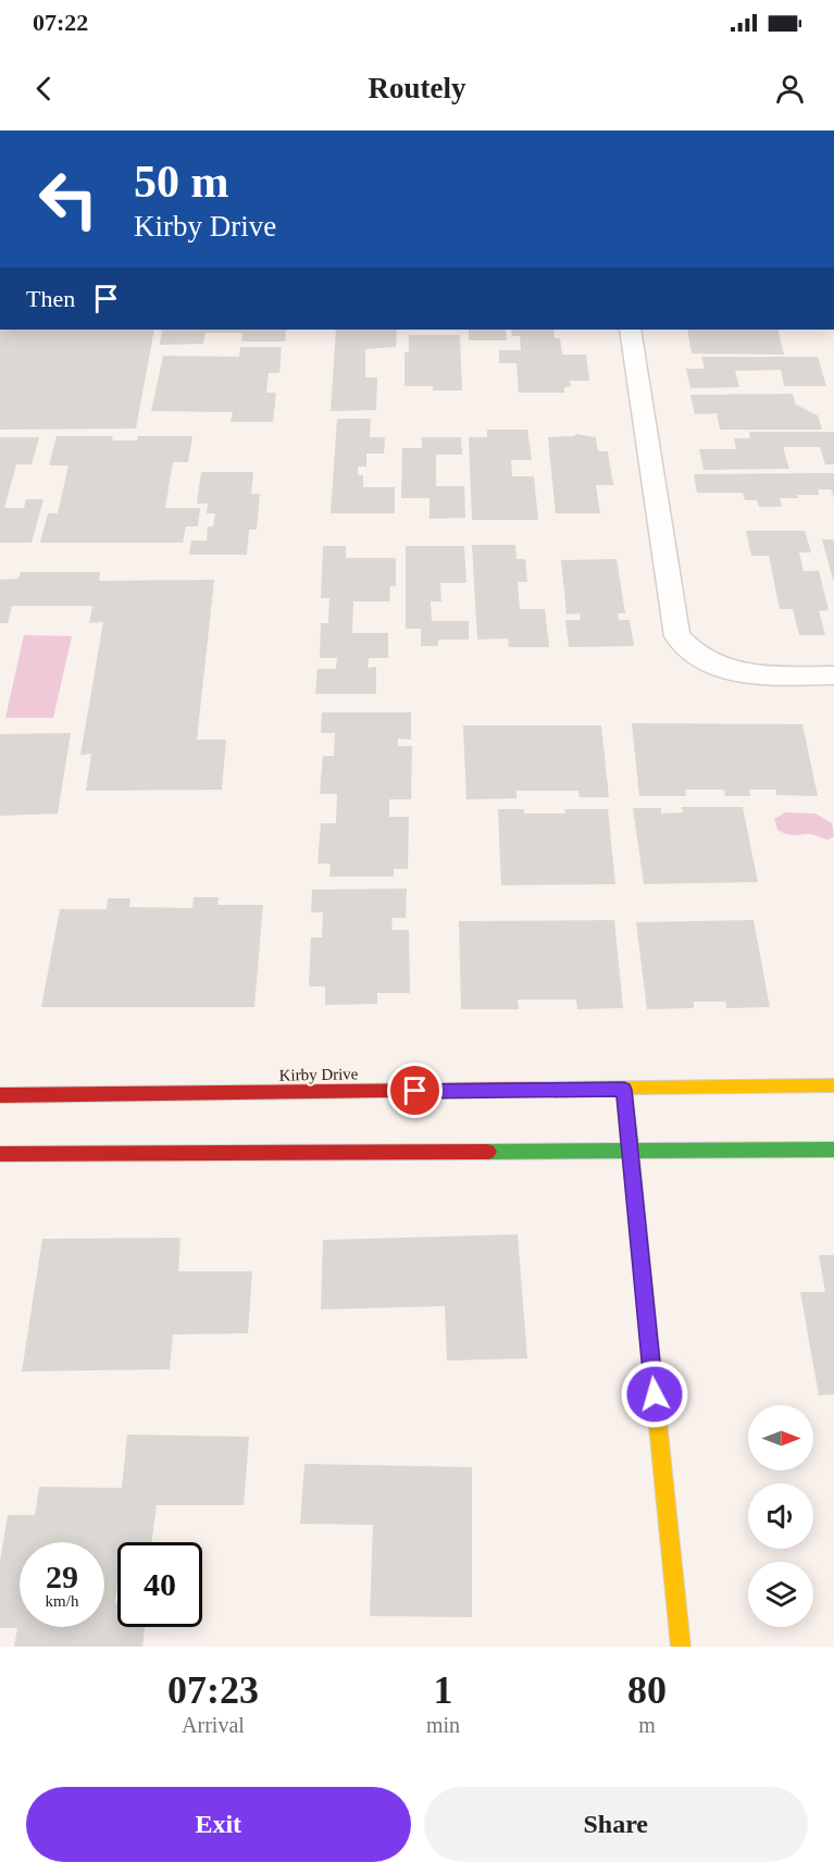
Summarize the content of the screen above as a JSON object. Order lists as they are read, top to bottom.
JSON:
{
  "streets": {
    "main road": ["Kirby Drive"]
  },
  "north": "right",
  "page": {
    "status": "07:22",
    "header": "Routely",
    "turn": ["50 m", "Kirby Drive"],
    "then": "Then",
    "speed": "29 km/h",
    "limit": "40",
    "eta": [
      "07:23",
      "Arrival",
      "1",
      "min",
      "80",
      "m"
    ],
    "buttons": ["Exit", "Share"]
  }
}
